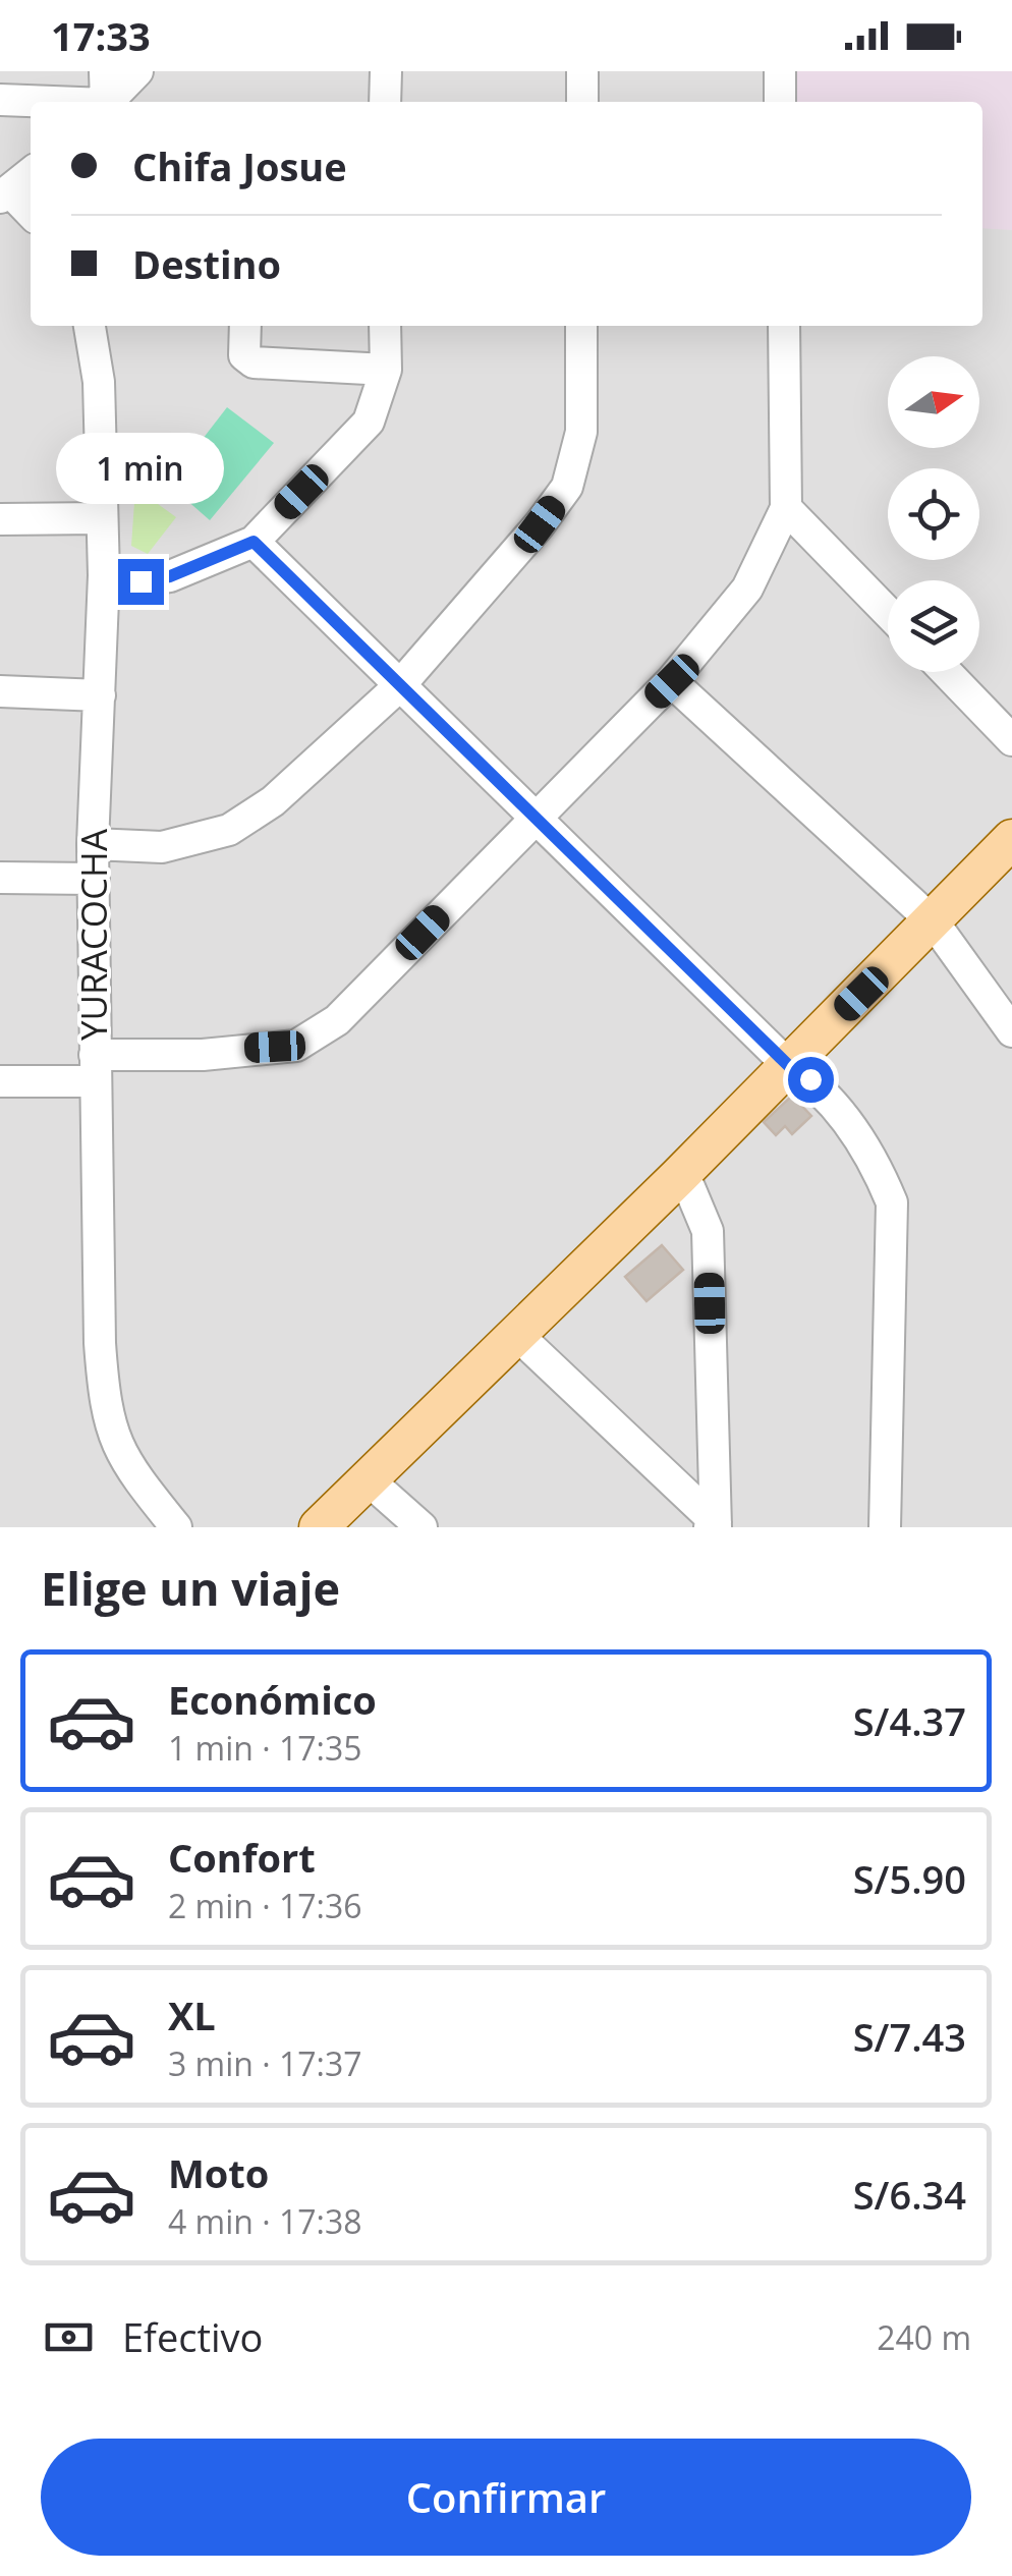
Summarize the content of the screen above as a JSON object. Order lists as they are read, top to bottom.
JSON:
{
  "streets": {
    "street": ["YURACOCHA"]
  },
  "north": "right",
  "page": {
    "status": "17:33",
    "banner": ["Chifa Josue", "Destino"],
    "bubble": "1 min",
    "heading": "Elige un viaje",
    "list": [
      {
        "name": "Económico",
        "note": "1 min · 17:35",
        "value": "S/4.37"
      },
      {
        "name": "Confort",
        "note": "2 min · 17:36",
        "value": "S/5.90"
      },
      {
        "name": "XL",
        "note": "3 min · 17:37",
        "value": "S/7.43"
      },
      {
        "name": "Moto",
        "note": "4 min · 17:38",
        "value": "S/6.34"
      }
    ],
    "pay": ["Efectivo", "240 m"],
    "buttons": "Confirmar"
  }
}
